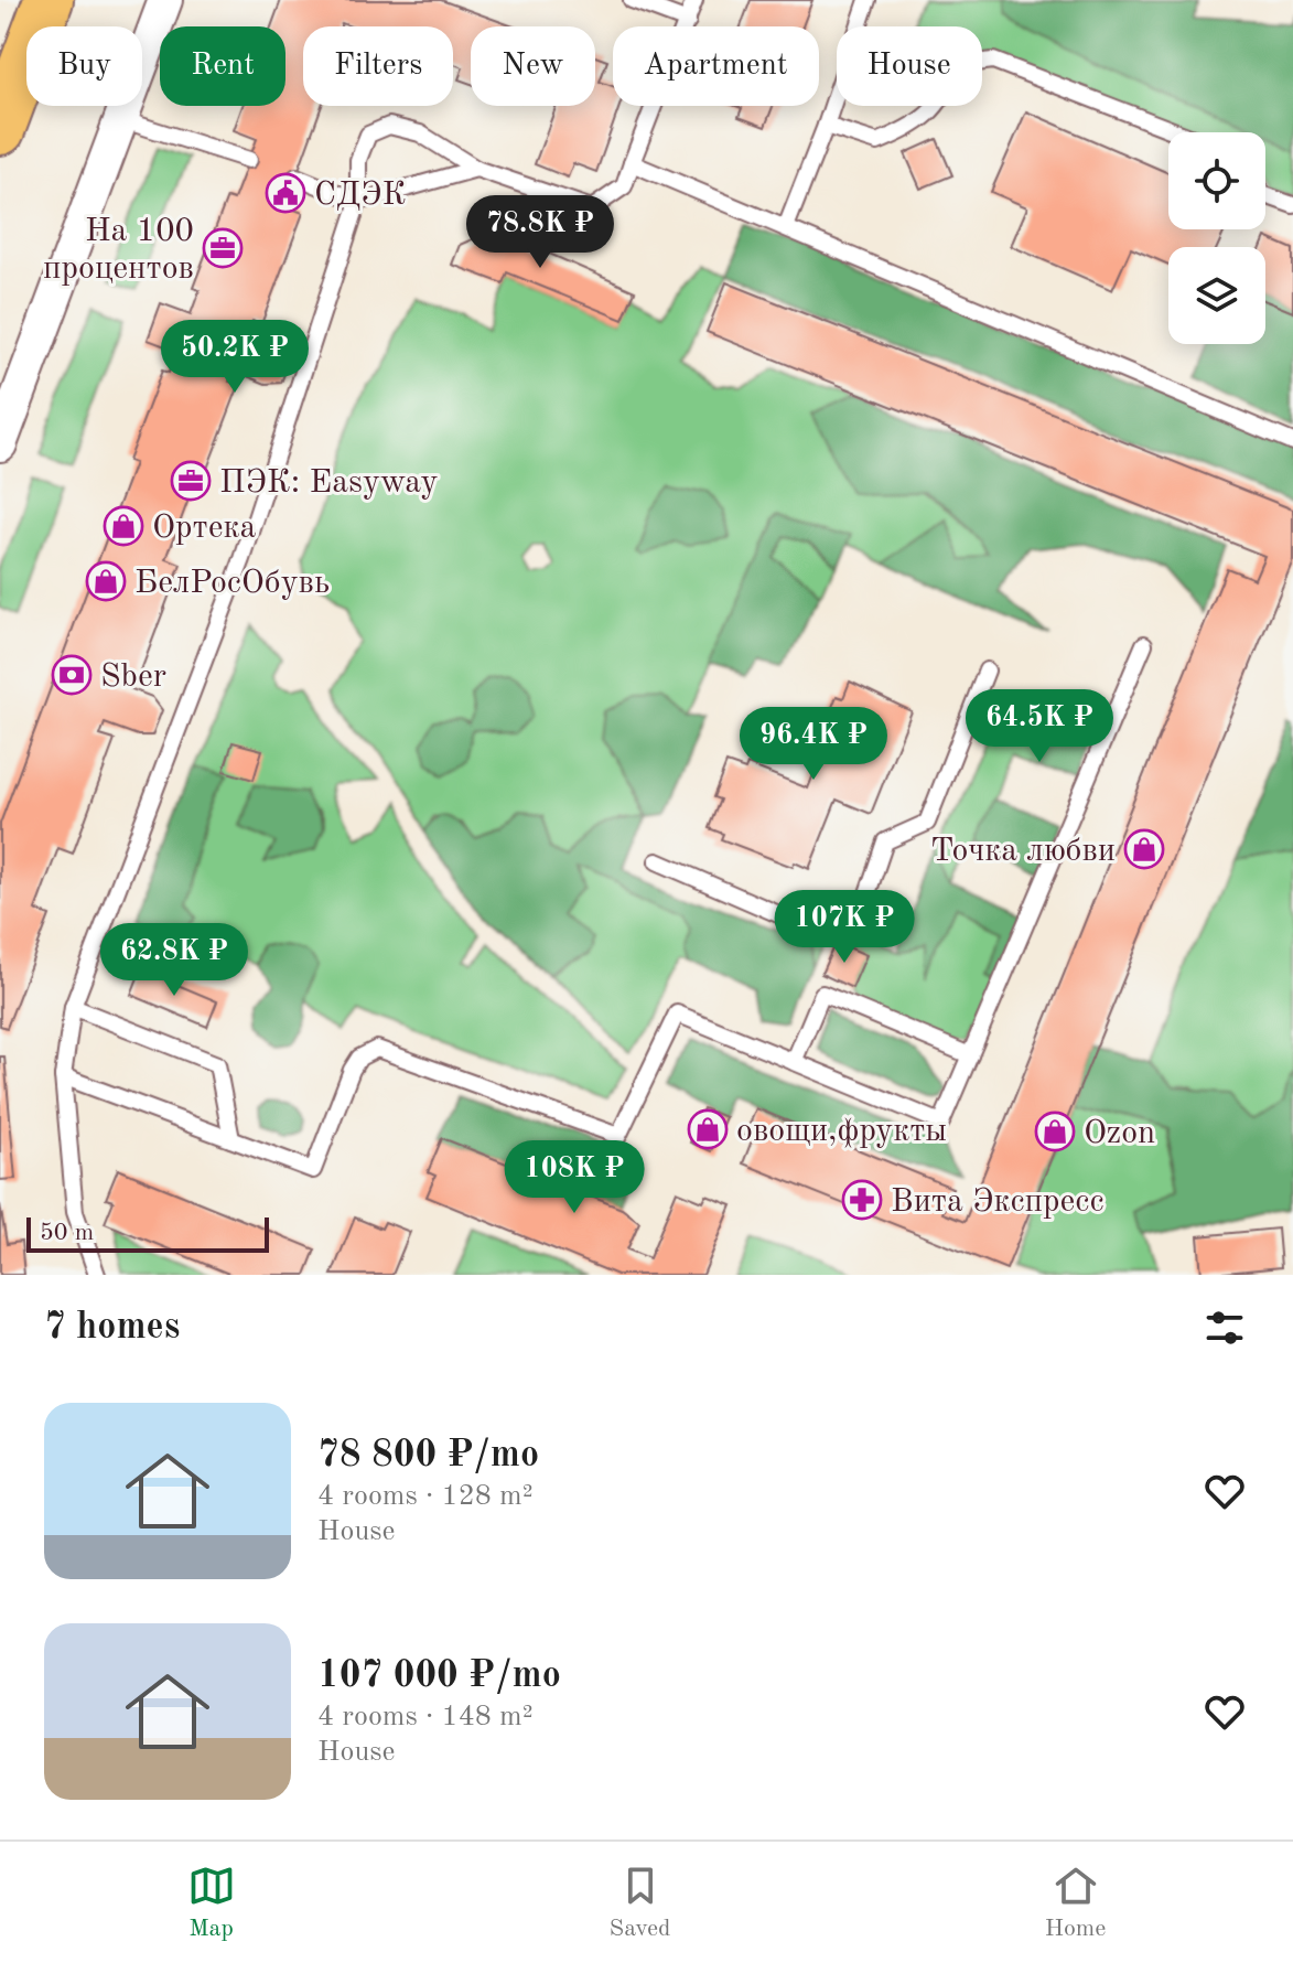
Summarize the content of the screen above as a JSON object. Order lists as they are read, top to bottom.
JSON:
{
  "places": {
    "public building": ["СДЭК"],
    "office": ["На 100 процентов", "ПЭК: Easyway"],
    "shop": [
      "Ортека",
      "БелРосОбувь",
      "Точка любви",
      "овощи,фрукты",
      "Ozon"
    ],
    "bank": ["Sber"],
    "pharmacy": ["Вита Экспресс"]
  },
  "scale_bar": "50 m",
  "page": {
    "chip": [
      "Buy",
      "Rent",
      "Filters",
      "New",
      "Apartment",
      "House"
    ],
    "price": [
      "78.8K ₽",
      "50.2K ₽",
      "64.5K ₽",
      "96.4K ₽",
      "107K ₽",
      "62.8K ₽",
      "108K ₽"
    ],
    "scale": "50 m",
    "heading": "7 homes",
    "list": [
      {
        "name": "78 800 ₽/mo",
        "note": "4 rooms · 128 m² · House"
      },
      {
        "name": "107 000 ₽/mo",
        "note": "4 rooms · 148 m² · House"
      }
    ],
    "tabs": ["Map", "Saved", "Home"]
  }
}
